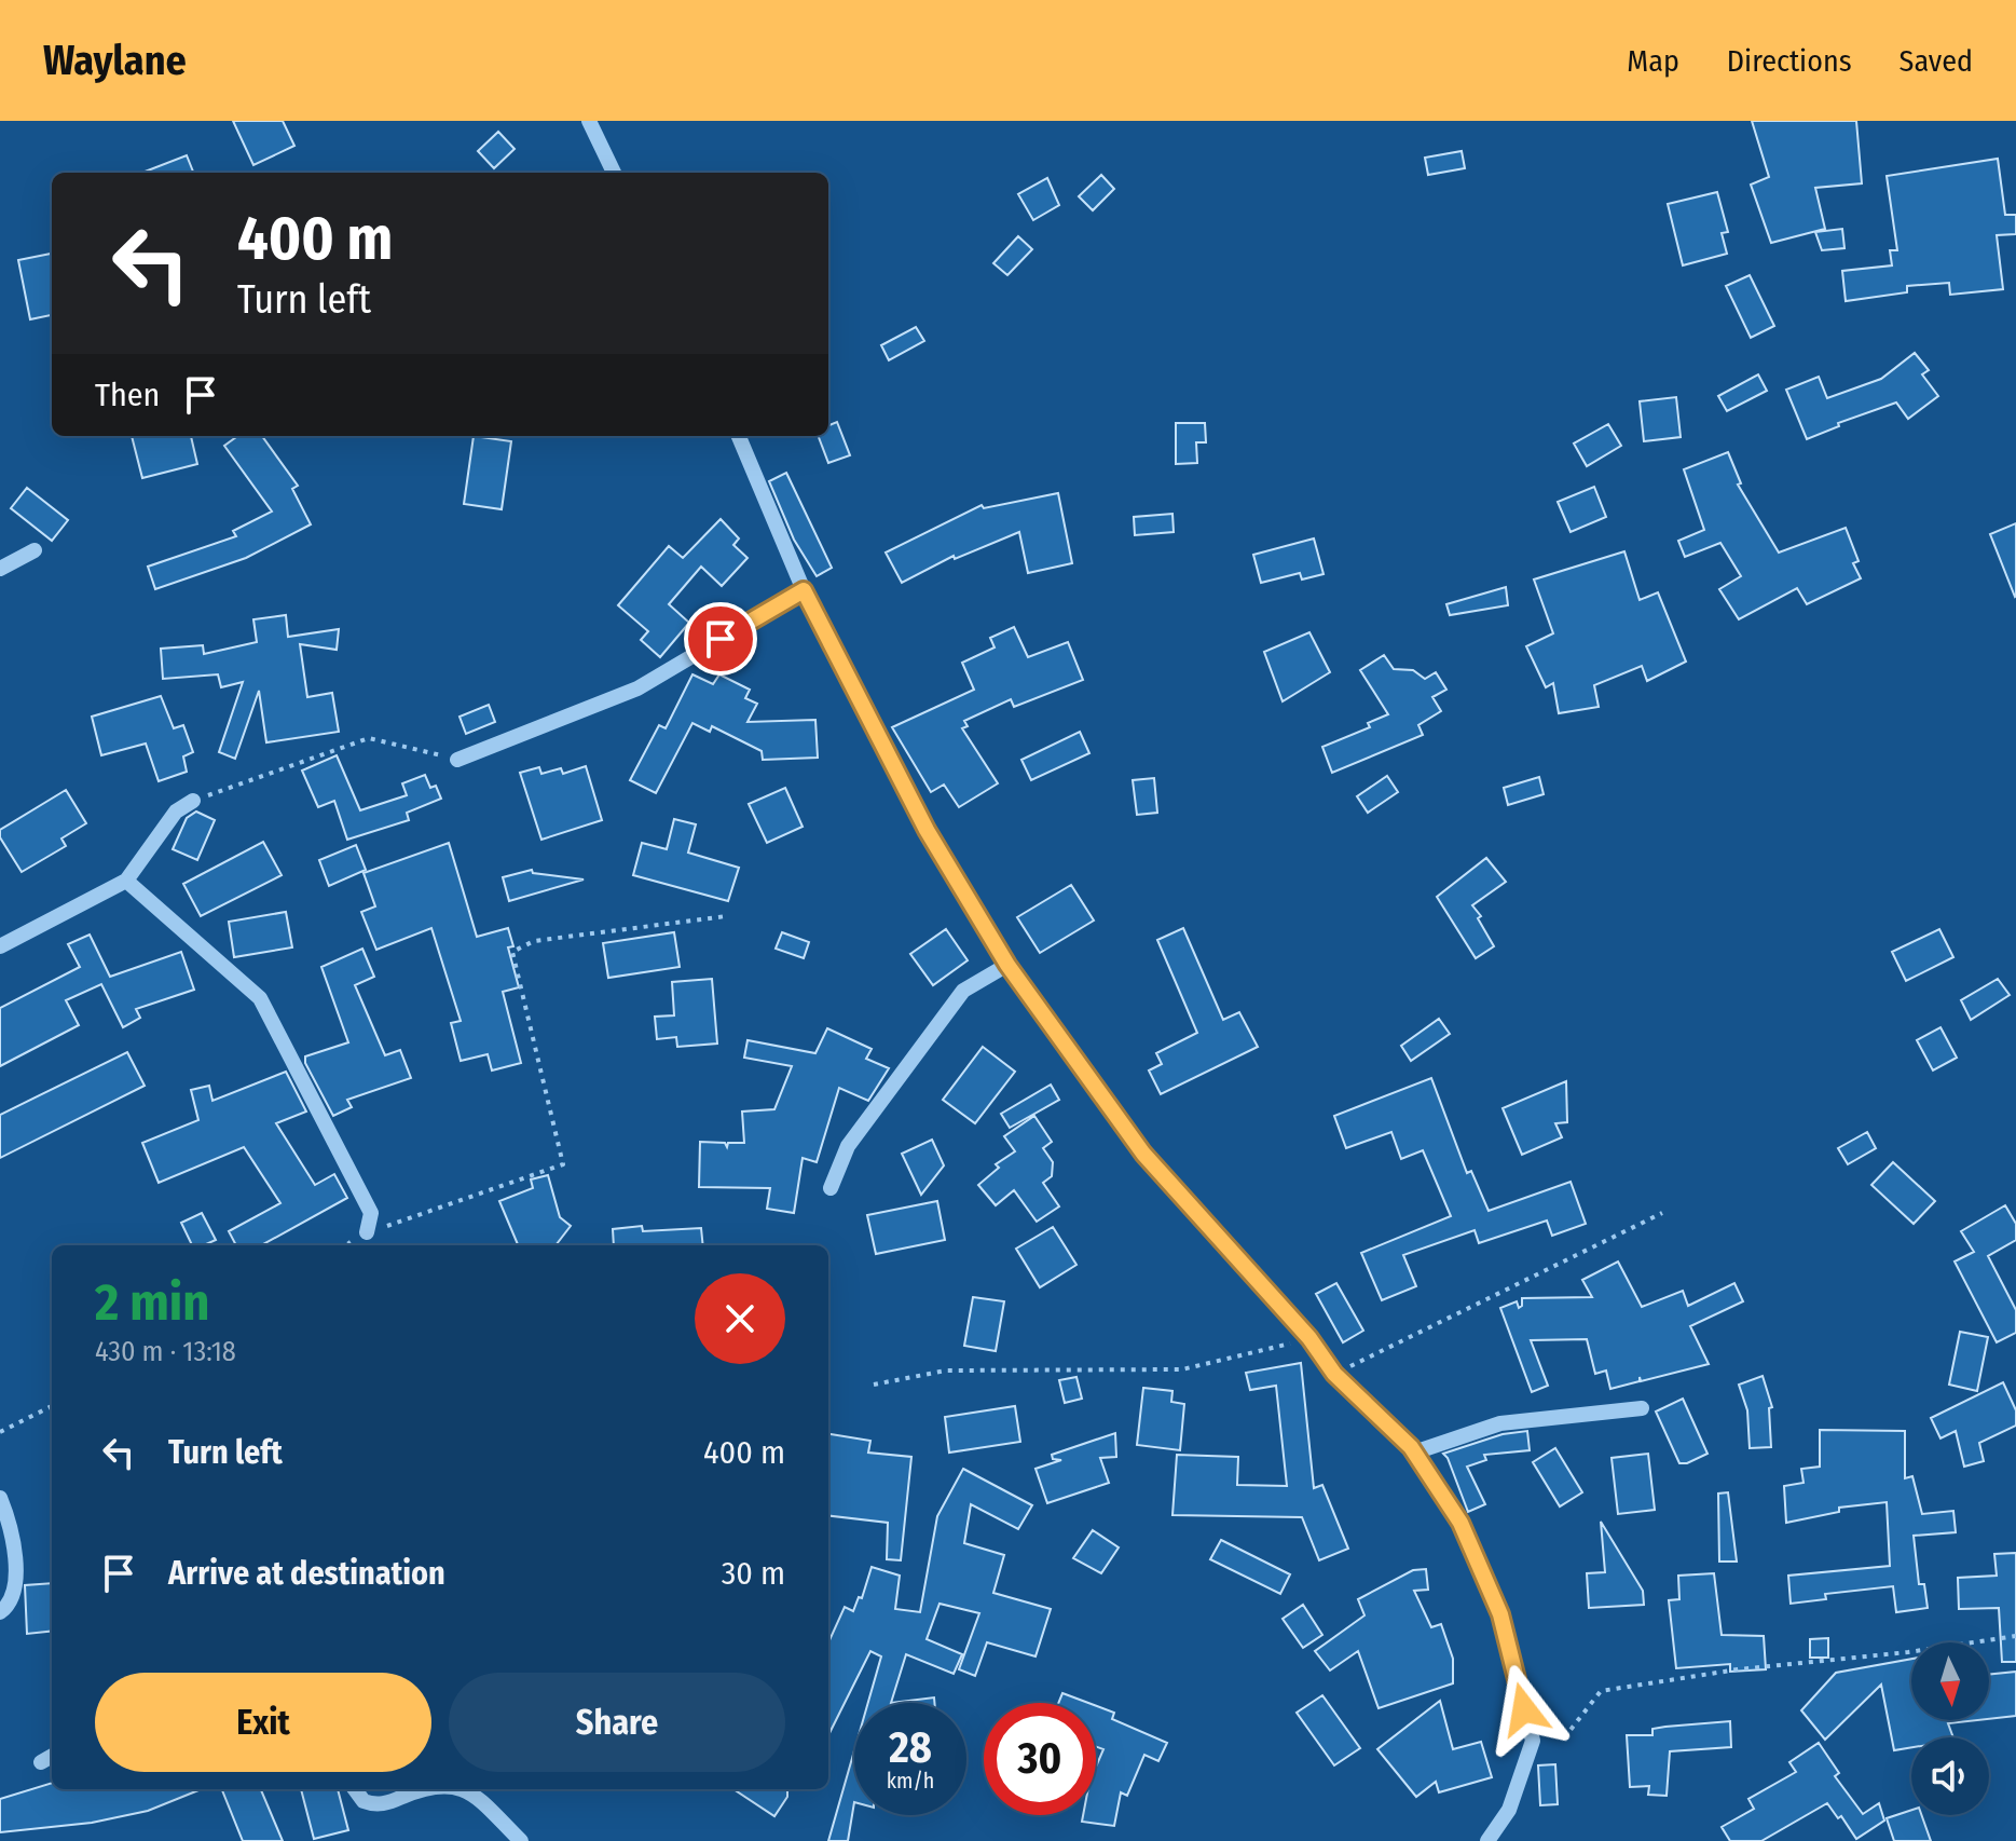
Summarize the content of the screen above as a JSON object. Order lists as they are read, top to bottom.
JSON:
{
  "north": "bottom",
  "page": {
    "header": "Waylane",
    "nav": ["Map", "Directions", "Saved"],
    "turn": ["400 m", "Turn left"],
    "then": "Then",
    "heading": ["2 min", "430 m · 13:18"],
    "list": [
      {
        "name": "Turn left",
        "value": "400 m"
      },
      {
        "name": "Arrive at destination",
        "value": "30 m"
      }
    ],
    "buttons": ["Exit", "Share"],
    "speed": "28 km/h",
    "limit": "30"
  }
}
